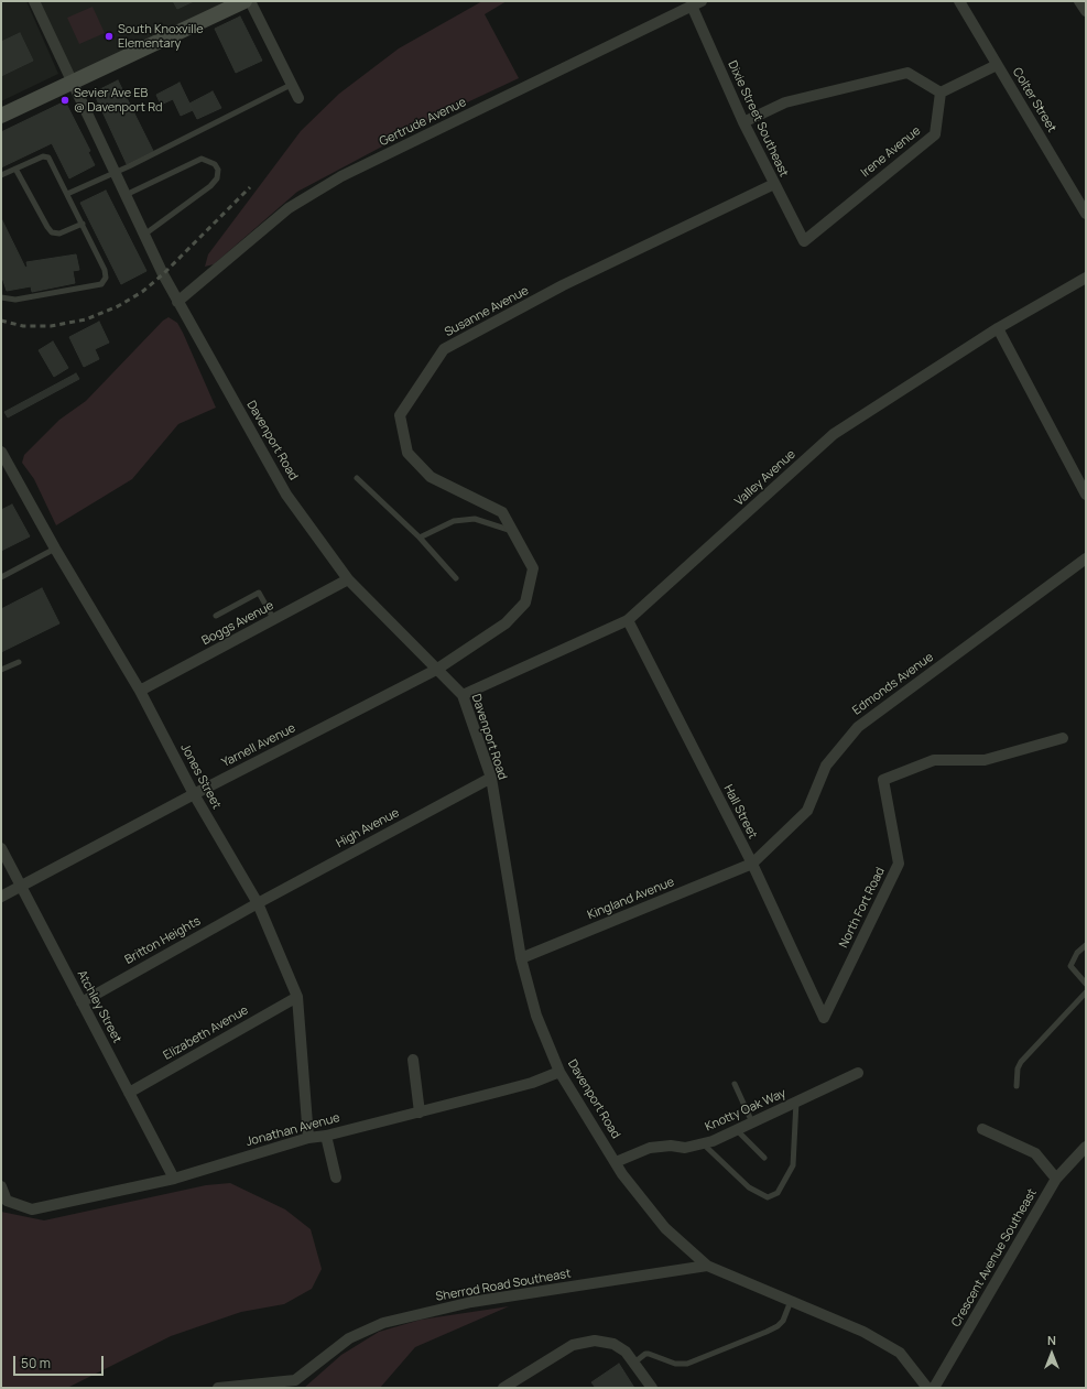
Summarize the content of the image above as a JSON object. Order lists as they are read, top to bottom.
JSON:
{
  "streets": {
    "street": [
      "Colter Street",
      "Dixie Street Southeast",
      "Gertrude Avenue",
      "Irene Avenue",
      "Susanne Avenue",
      "Davenport Road",
      "Valley Avenue",
      "Boggs Avenue",
      "Edmonds Avenue",
      "Yarnell Avenue",
      "Jones Street",
      "Hall Street",
      "High Avenue",
      "Kingland Avenue",
      "North Fort Road",
      "Britton Heights",
      "Atchley Street",
      "Elizabeth Avenue",
      "Knotty Oak Way",
      "Jonathan Avenue",
      "Crescent Avenue Southeast",
      "Sherrod Road Southeast"
    ]
  },
  "crossings": [
    ["Dixie Street Southeast", "Gertrude Avenue"],
    ["Dixie Street Southeast", "Irene Avenue"],
    ["Dixie Street Southeast", "Susanne Avenue"],
    ["Gertrude Avenue", "Davenport Road"],
    ["Susanne Avenue", "Davenport Road"],
    ["Susanne Avenue", "Yarnell Avenue"],
    ["Davenport Road", "Valley Avenue"],
    ["Davenport Road", "Boggs Avenue"],
    ["Davenport Road", "Yarnell Avenue"],
    ["Davenport Road", "High Avenue"],
    ["Davenport Road", "Kingland Avenue"],
    ["Davenport Road", "Knotty Oak Way"],
    ["Davenport Road", "Jonathan Avenue"],
    ["Davenport Road", "Sherrod Road Southeast"],
    ["Valley Avenue", "Hall Street"],
    ["Boggs Avenue", "Jones Street"],
    ["Edmonds Avenue", "Hall Street"],
    ["Edmonds Avenue", "Kingland Avenue"],
    ["Yarnell Avenue", "Jones Street"],
    ["Yarnell Avenue", "Atchley Street"],
    ["Jones Street", "High Avenue"],
    ["Jones Street", "Britton Heights"],
    ["Jones Street", "Elizabeth Avenue"],
    ["Jones Street", "Jonathan Avenue"],
    ["Hall Street", "Kingland Avenue"],
    ["Hall Street", "North Fort Road"],
    ["High Avenue", "Britton Heights"],
    ["Britton Heights", "Atchley Street"],
    ["Atchley Street", "Elizabeth Avenue"],
    ["Atchley Street", "Jonathan Avenue"]
  ],
  "places": ["South Knoxville Elementary", "Sevier Ave EB @ Davenport Rd"],
  "scale_bar": "50 m",
  "north": "top"
}
